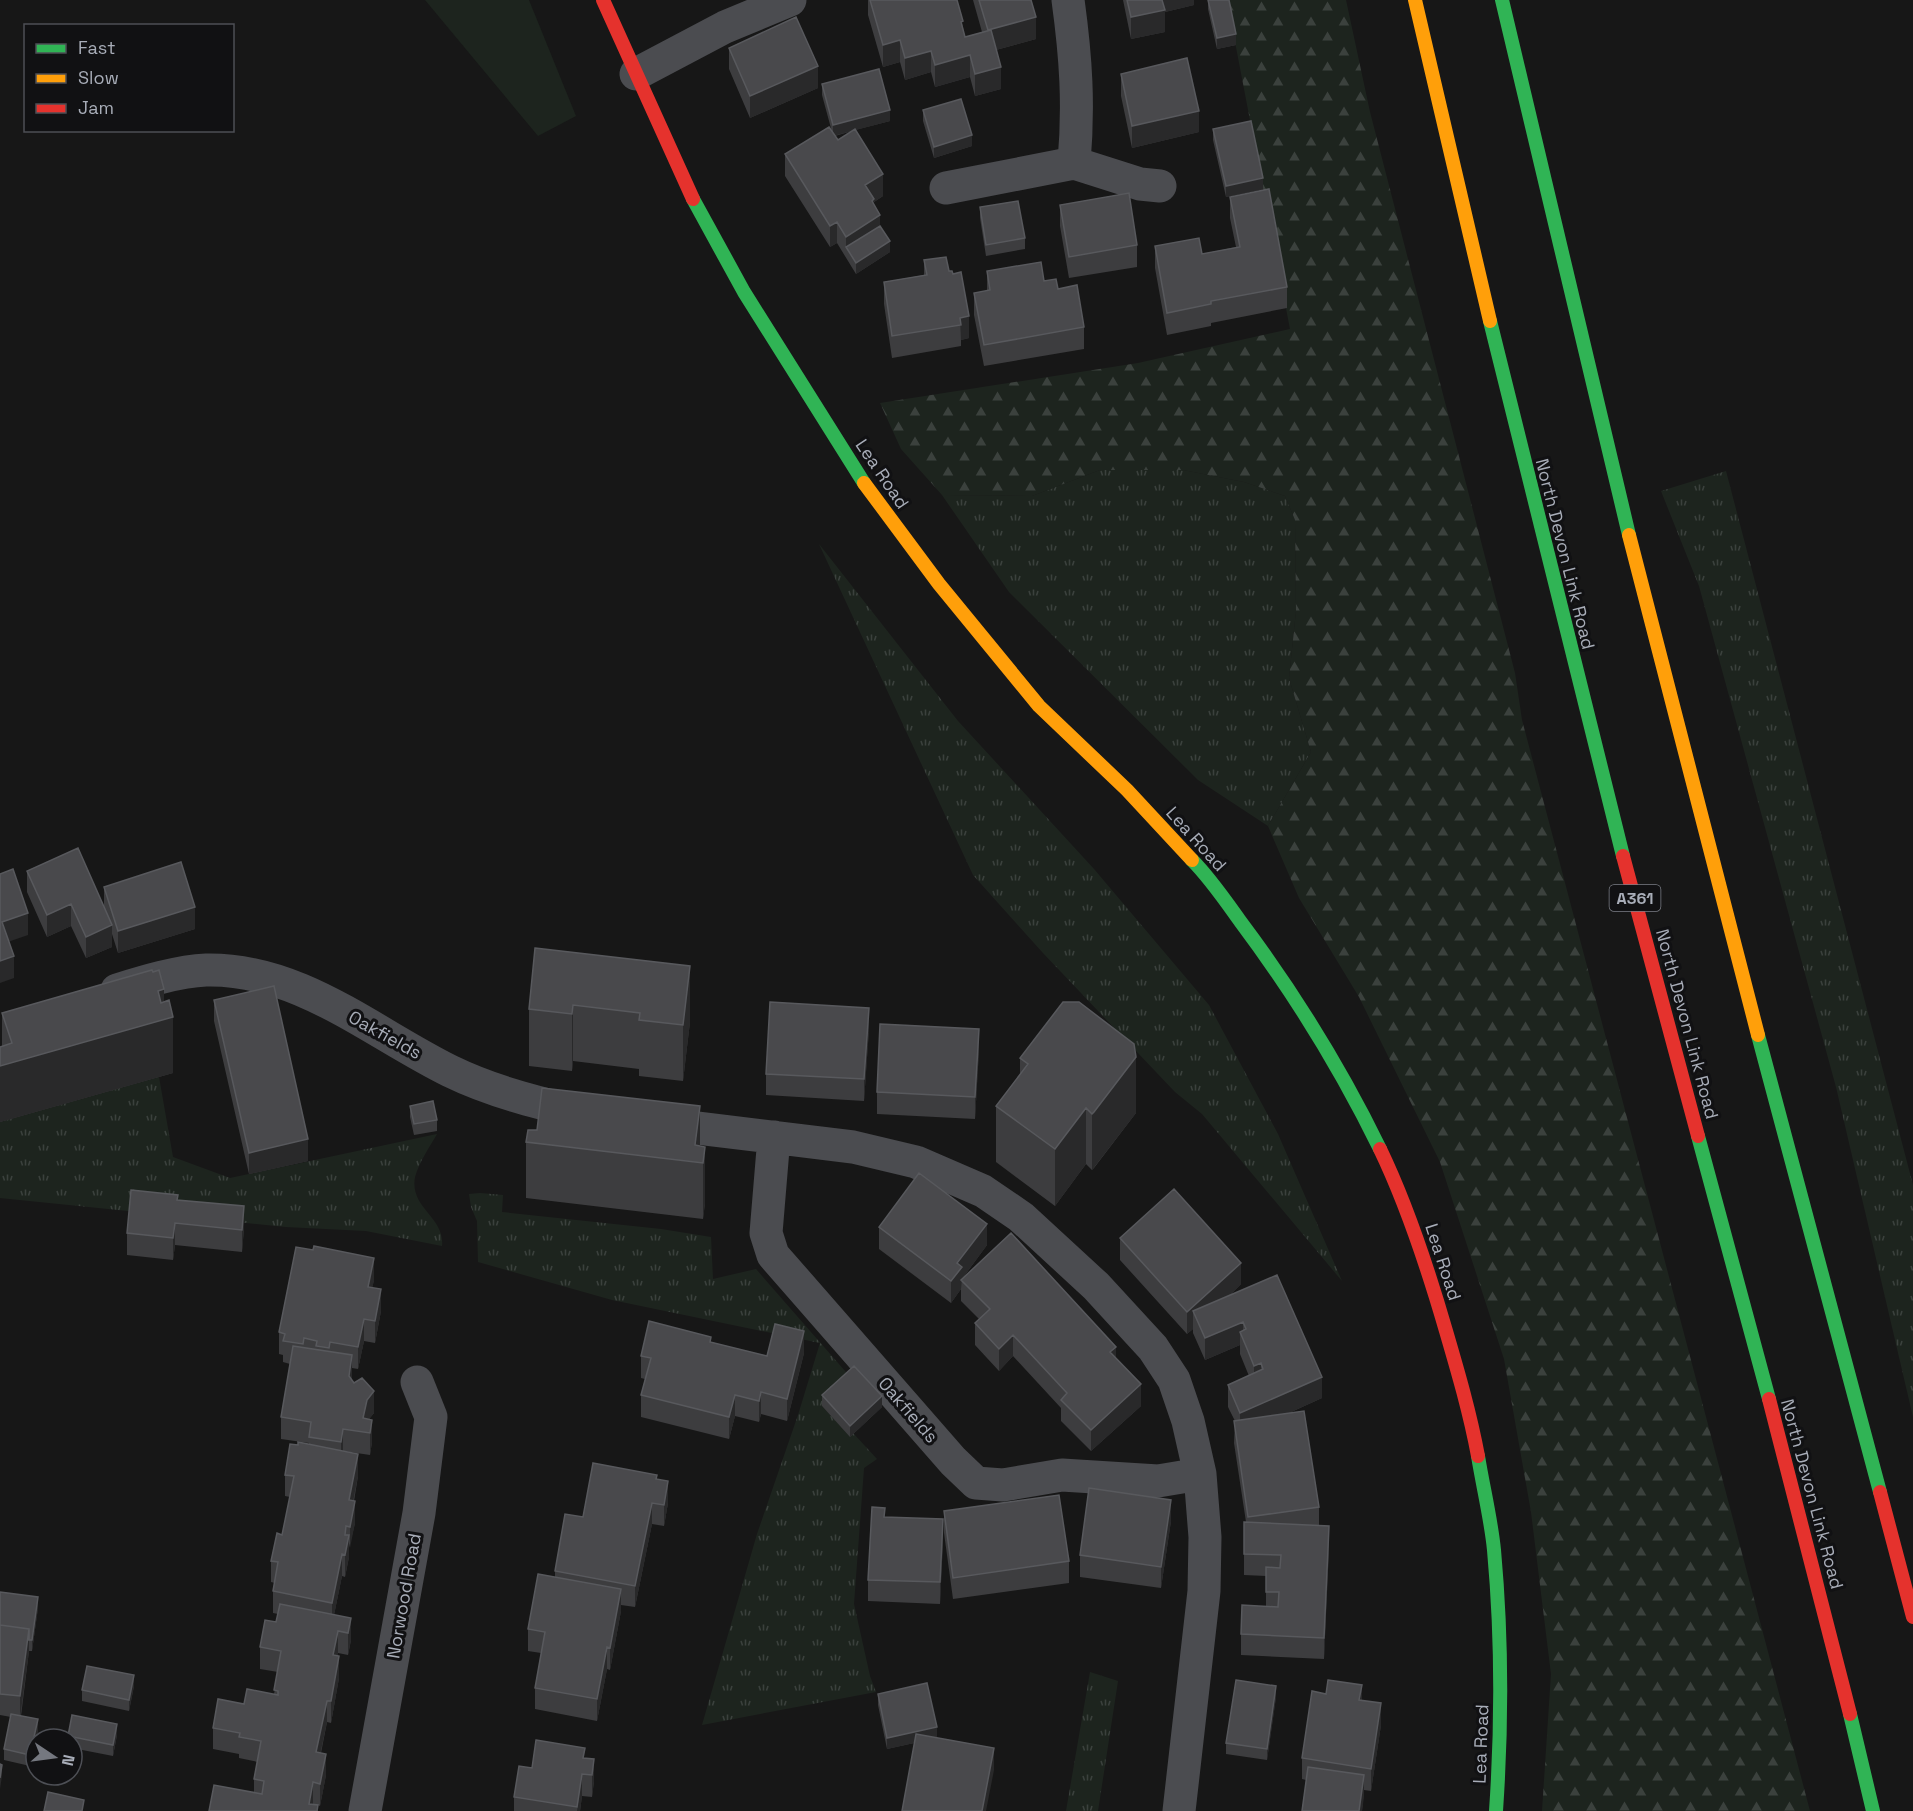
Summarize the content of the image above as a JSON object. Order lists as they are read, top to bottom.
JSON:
{
  "streets": {
    "main road": ["Lea Road", "North Devon Link Road", "A361"],
    "street": ["Oakfields", "Norwood Road"]
  },
  "legend": ["Fast", "Slow", "Jam"],
  "north": "right"
}
